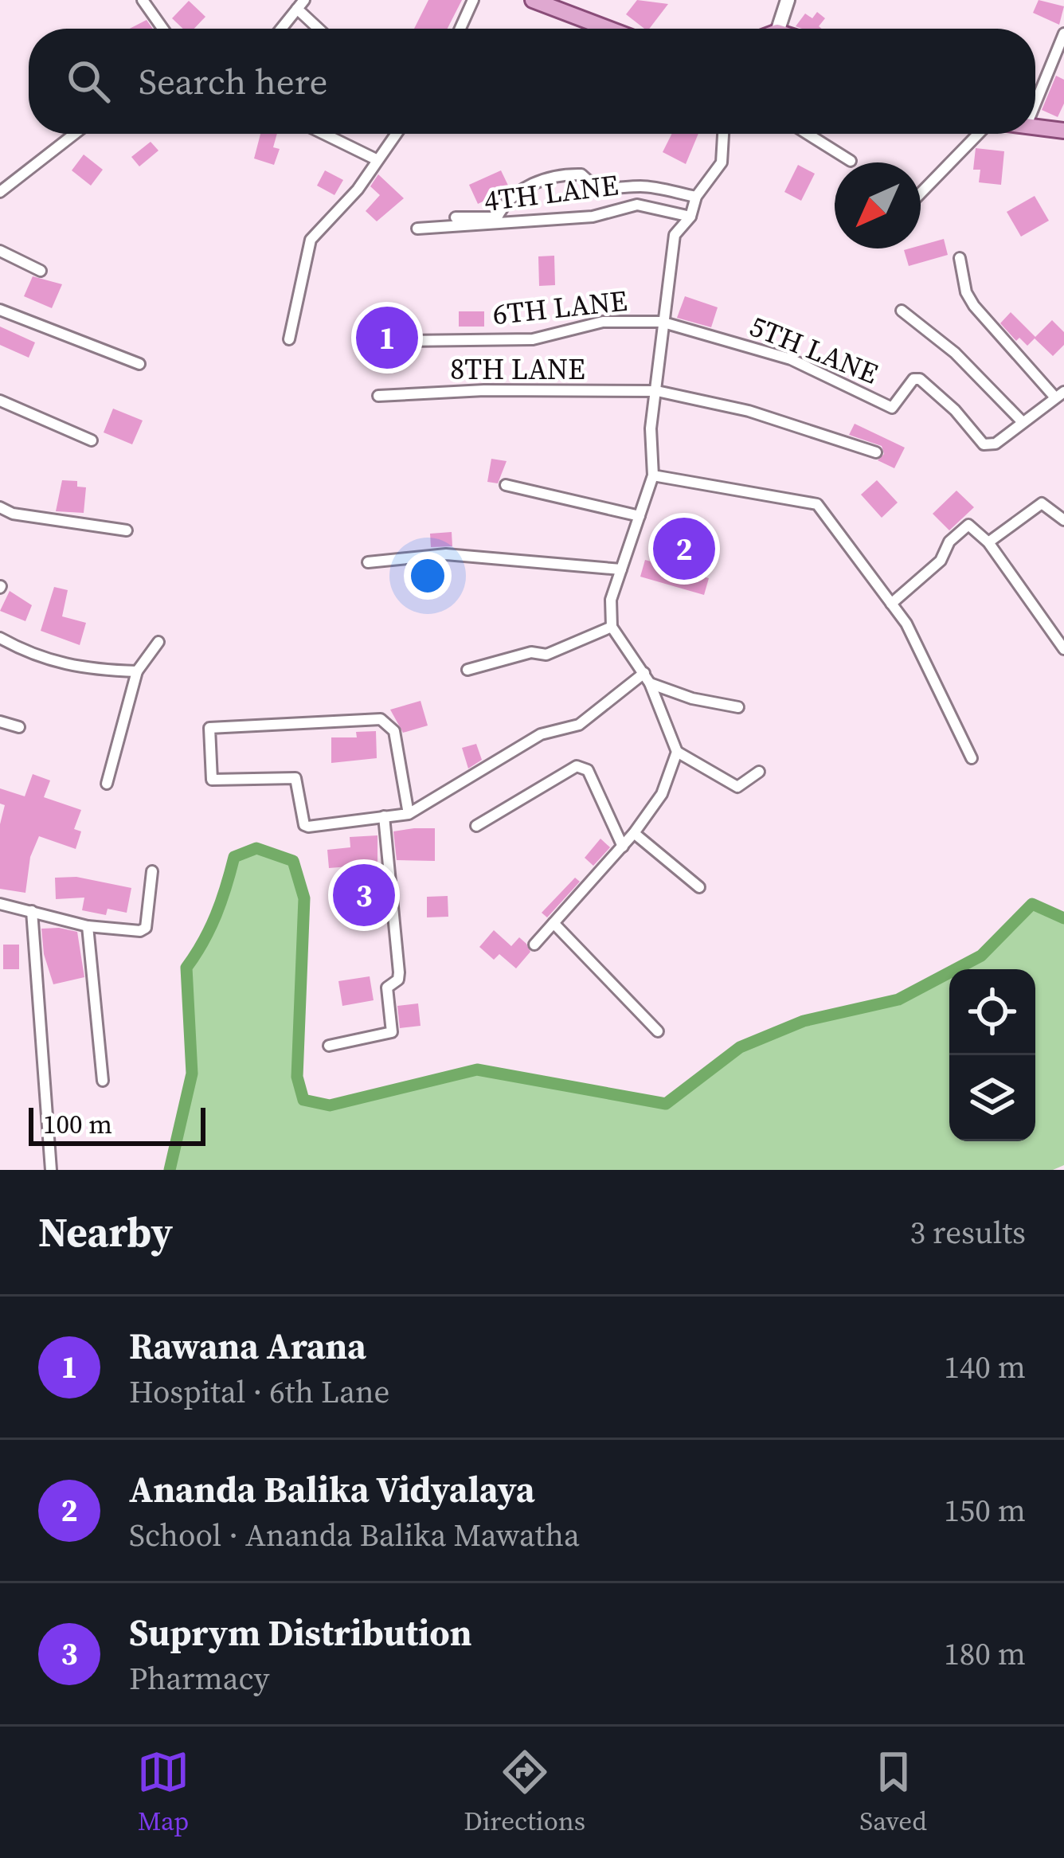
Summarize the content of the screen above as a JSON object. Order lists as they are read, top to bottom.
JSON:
{
  "streets": {
    "street": [
      "4TH LANE",
      "6TH LANE",
      "5TH LANE",
      "8TH LANE"
    ]
  },
  "crossings": [
    ["6TH LANE", "5TH LANE"]
  ],
  "scale_bar": "100 m",
  "north": "bottom left",
  "page": {
    "search": "Search here",
    "pins": ["1", "2", "3"],
    "scale": "100 m",
    "heading": ["Nearby", "3 results"],
    "list": [
      {
        "mark": "1",
        "name": "Rawana Arana",
        "note": "Hospital · 6th Lane",
        "value": "140 m"
      },
      {
        "mark": "2",
        "name": "Ananda Balika Vidyalaya",
        "note": "School · Ananda Balika Mawatha",
        "value": "150 m"
      },
      {
        "mark": "3",
        "name": "Suprym Distribution",
        "note": "Pharmacy",
        "value": "180 m"
      }
    ],
    "nav": ["Map", "Directions", "Saved"]
  }
}
